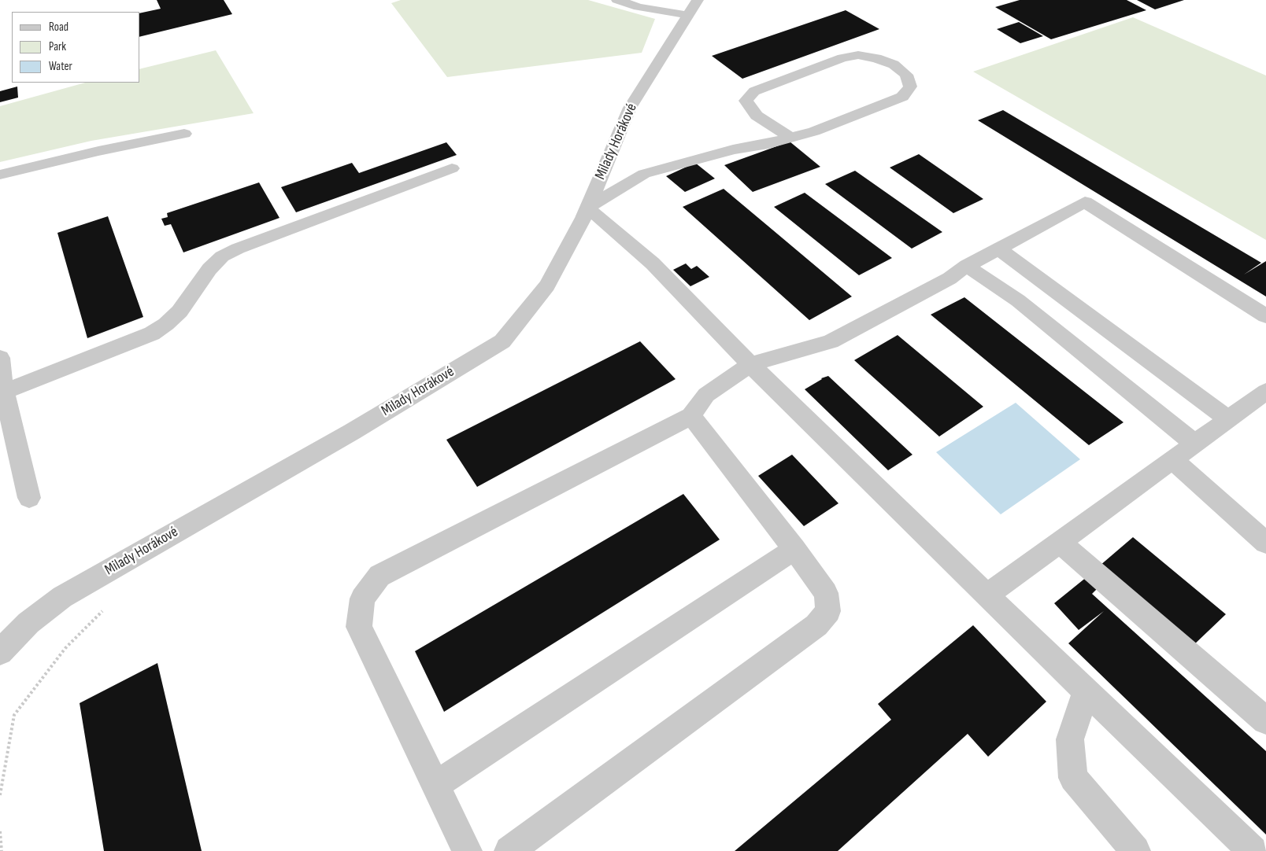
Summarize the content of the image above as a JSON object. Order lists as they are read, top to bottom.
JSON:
{
  "streets": {
    "street": ["Milady Horákové"]
  },
  "legend": ["Road", "Park", "Water"]
}
